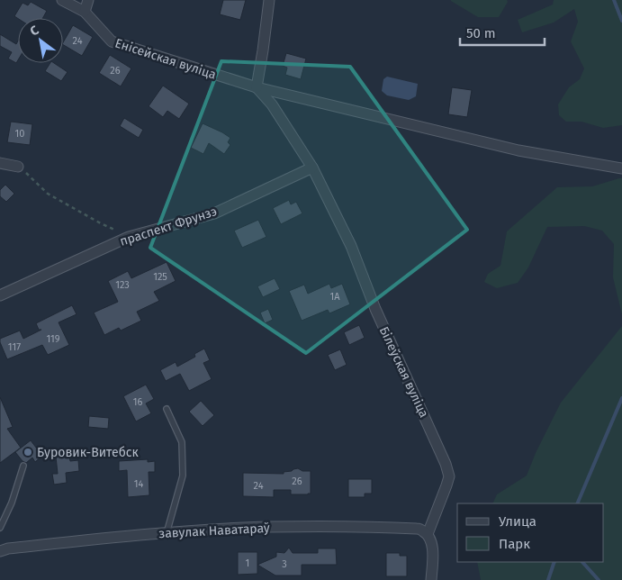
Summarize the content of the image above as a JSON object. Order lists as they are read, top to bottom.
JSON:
{
  "streets": {
    "street": [
      "Енісейская вуліца",
      "праспект Фрунзэ",
      "Білеўская вуліца",
      "завулак Наватараў"
    ]
  },
  "crossings": [
    ["Енісейская вуліца", "Білеўская вуліца"],
    ["праспект Фрунзэ", "Білеўская вуліца"],
    ["Білеўская вуліца", "завулак Наватараў"]
  ],
  "places": ["Буровик-Витебск"],
  "house_numbers": [
    "24",
    "26",
    "10",
    "125",
    "123",
    "1А",
    "119",
    "117",
    "16",
    "26",
    "14",
    "24",
    "1",
    "3"
  ],
  "legend": ["Улица", "Парк"],
  "scale_bar": "50 m",
  "north": "top left"
}
